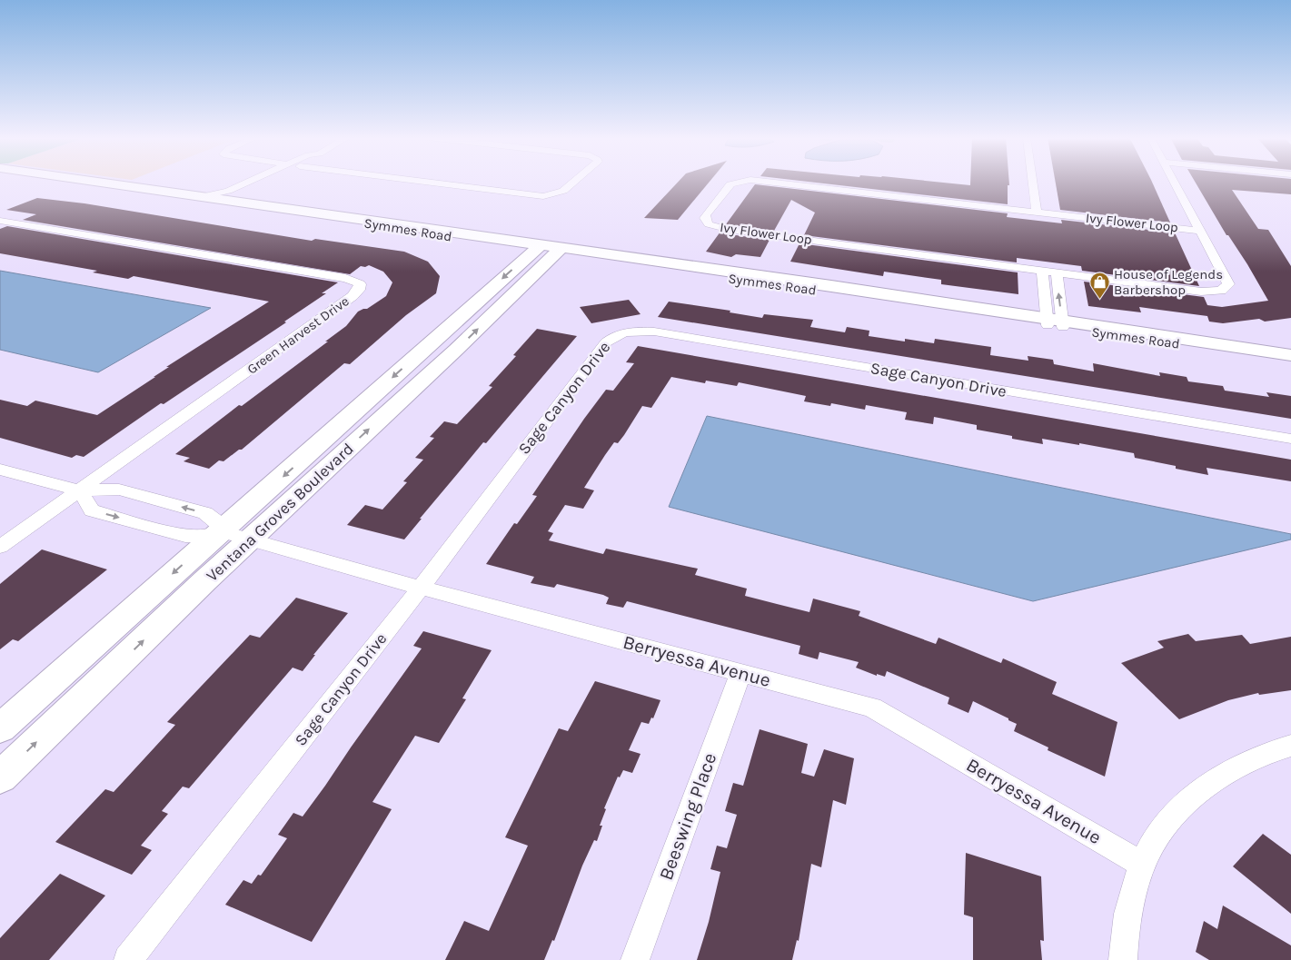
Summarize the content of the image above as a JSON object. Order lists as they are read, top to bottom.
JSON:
{
  "streets": {
    "street": [
      "Ivy Flower Loop",
      "Symmes Road",
      "Green Harvest Drive",
      "Sage Canyon Drive",
      "Ventana Groves Boulevard",
      "Berryessa Avenue",
      "Beeswing Place"
    ]
  },
  "crossings": [
    ["Symmes Road", "Ventana Groves Boulevard"],
    ["Green Harvest Drive", "Berryessa Avenue"],
    ["Sage Canyon Drive", "Berryessa Avenue"],
    ["Ventana Groves Boulevard", "Berryessa Avenue"],
    ["Berryessa Avenue", "Beeswing Place"]
  ],
  "places": {
    "shop": ["House of Legends Barbershop"]
  }
}
